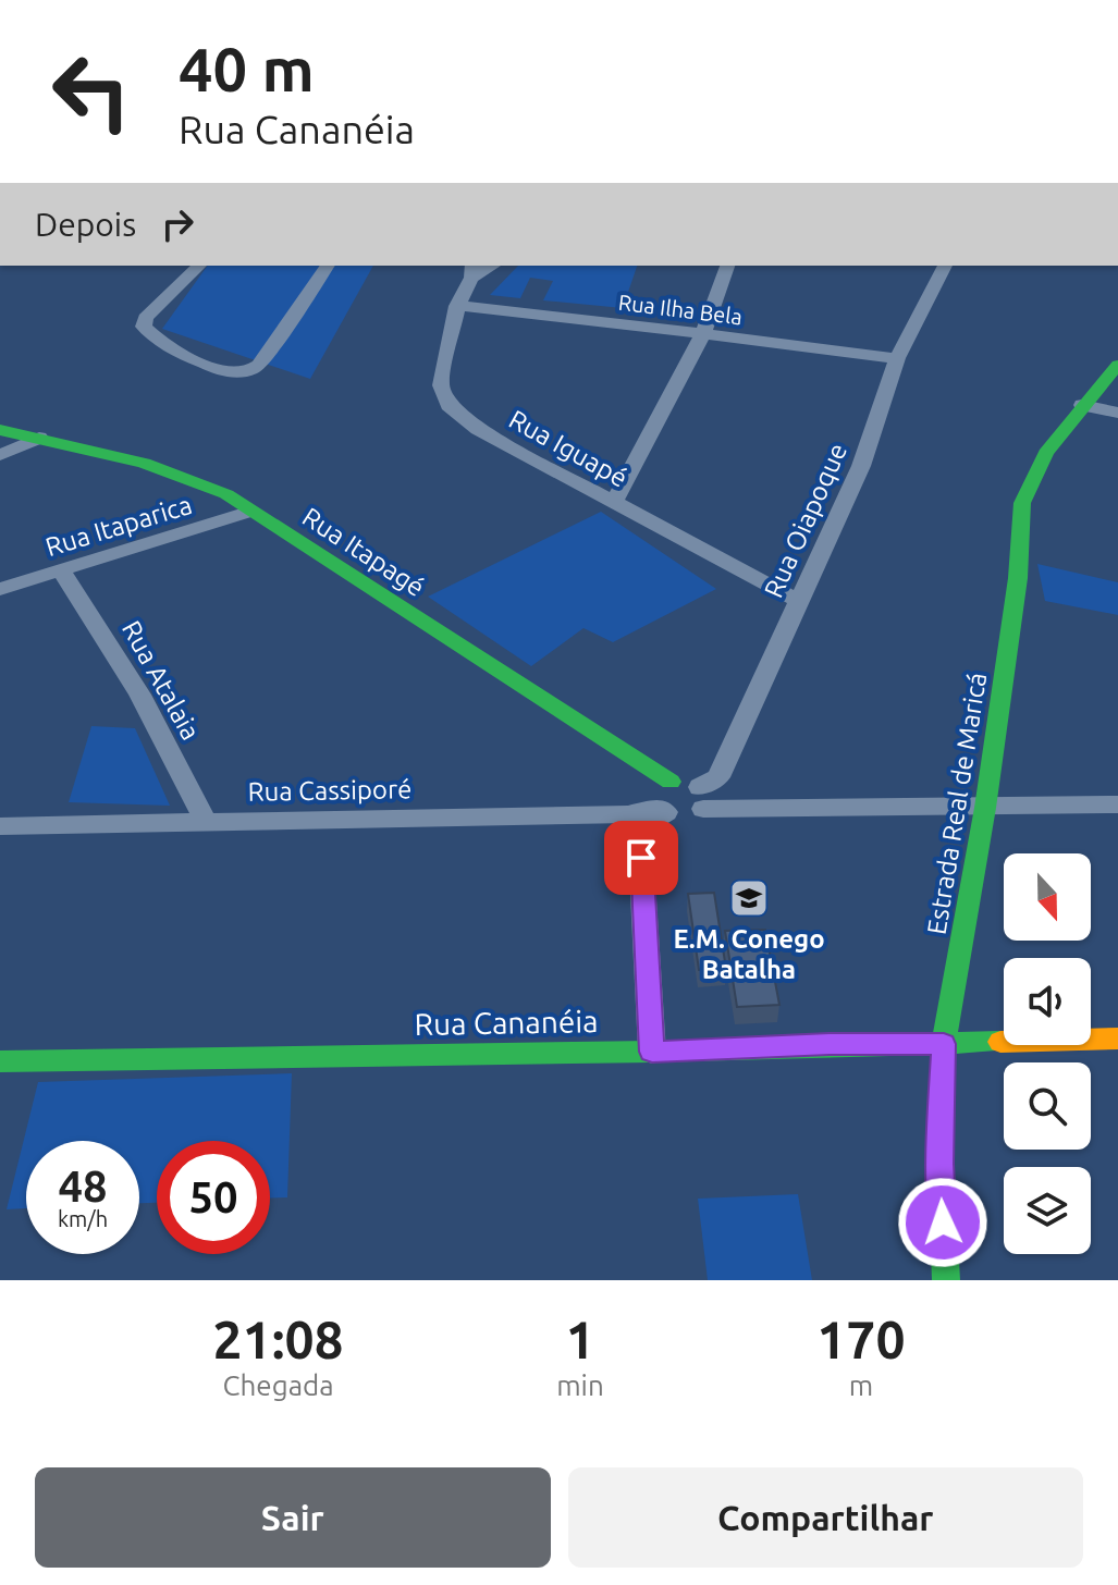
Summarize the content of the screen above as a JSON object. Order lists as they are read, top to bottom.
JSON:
{
  "streets": {
    "street": [
      "Rua Ilha Bela",
      "Rua Iguapé",
      "Rua Oiapoque",
      "Rua Itaparica",
      "Rua Itapagé",
      "Rua Atalaia",
      "Rua Cassiporé",
      "Estrada Real de Maricá",
      "Rua Cananéia"
    ]
  },
  "crossings": [
    ["Rua Ilha Bela", "Rua Iguapé"],
    ["Rua Ilha Bela", "Rua Oiapoque"],
    ["Rua Iguapé", "Rua Oiapoque"],
    ["Rua Oiapoque", "Rua Itapagé"],
    ["Rua Oiapoque", "Rua Cassiporé"],
    ["Rua Itaparica", "Rua Itapagé"],
    ["Rua Itaparica", "Rua Atalaia"],
    ["Rua Itapagé", "Rua Cassiporé"],
    ["Rua Atalaia", "Rua Cassiporé"],
    ["Rua Cassiporé", "Estrada Real de Maricá"],
    ["Estrada Real de Maricá", "Rua Cananéia"]
  ],
  "places": {
    "school or university": ["E.M. Conego Batalha"]
  },
  "north": "bottom",
  "page": {
    "turn": ["40 m", "Rua Cananéia"],
    "then": "Depois",
    "speed": "48 km/h",
    "limit": "50",
    "eta": [
      "21:08",
      "Chegada",
      "1",
      "min",
      "170",
      "m"
    ],
    "buttons": ["Sair", "Compartilhar"]
  }
}
